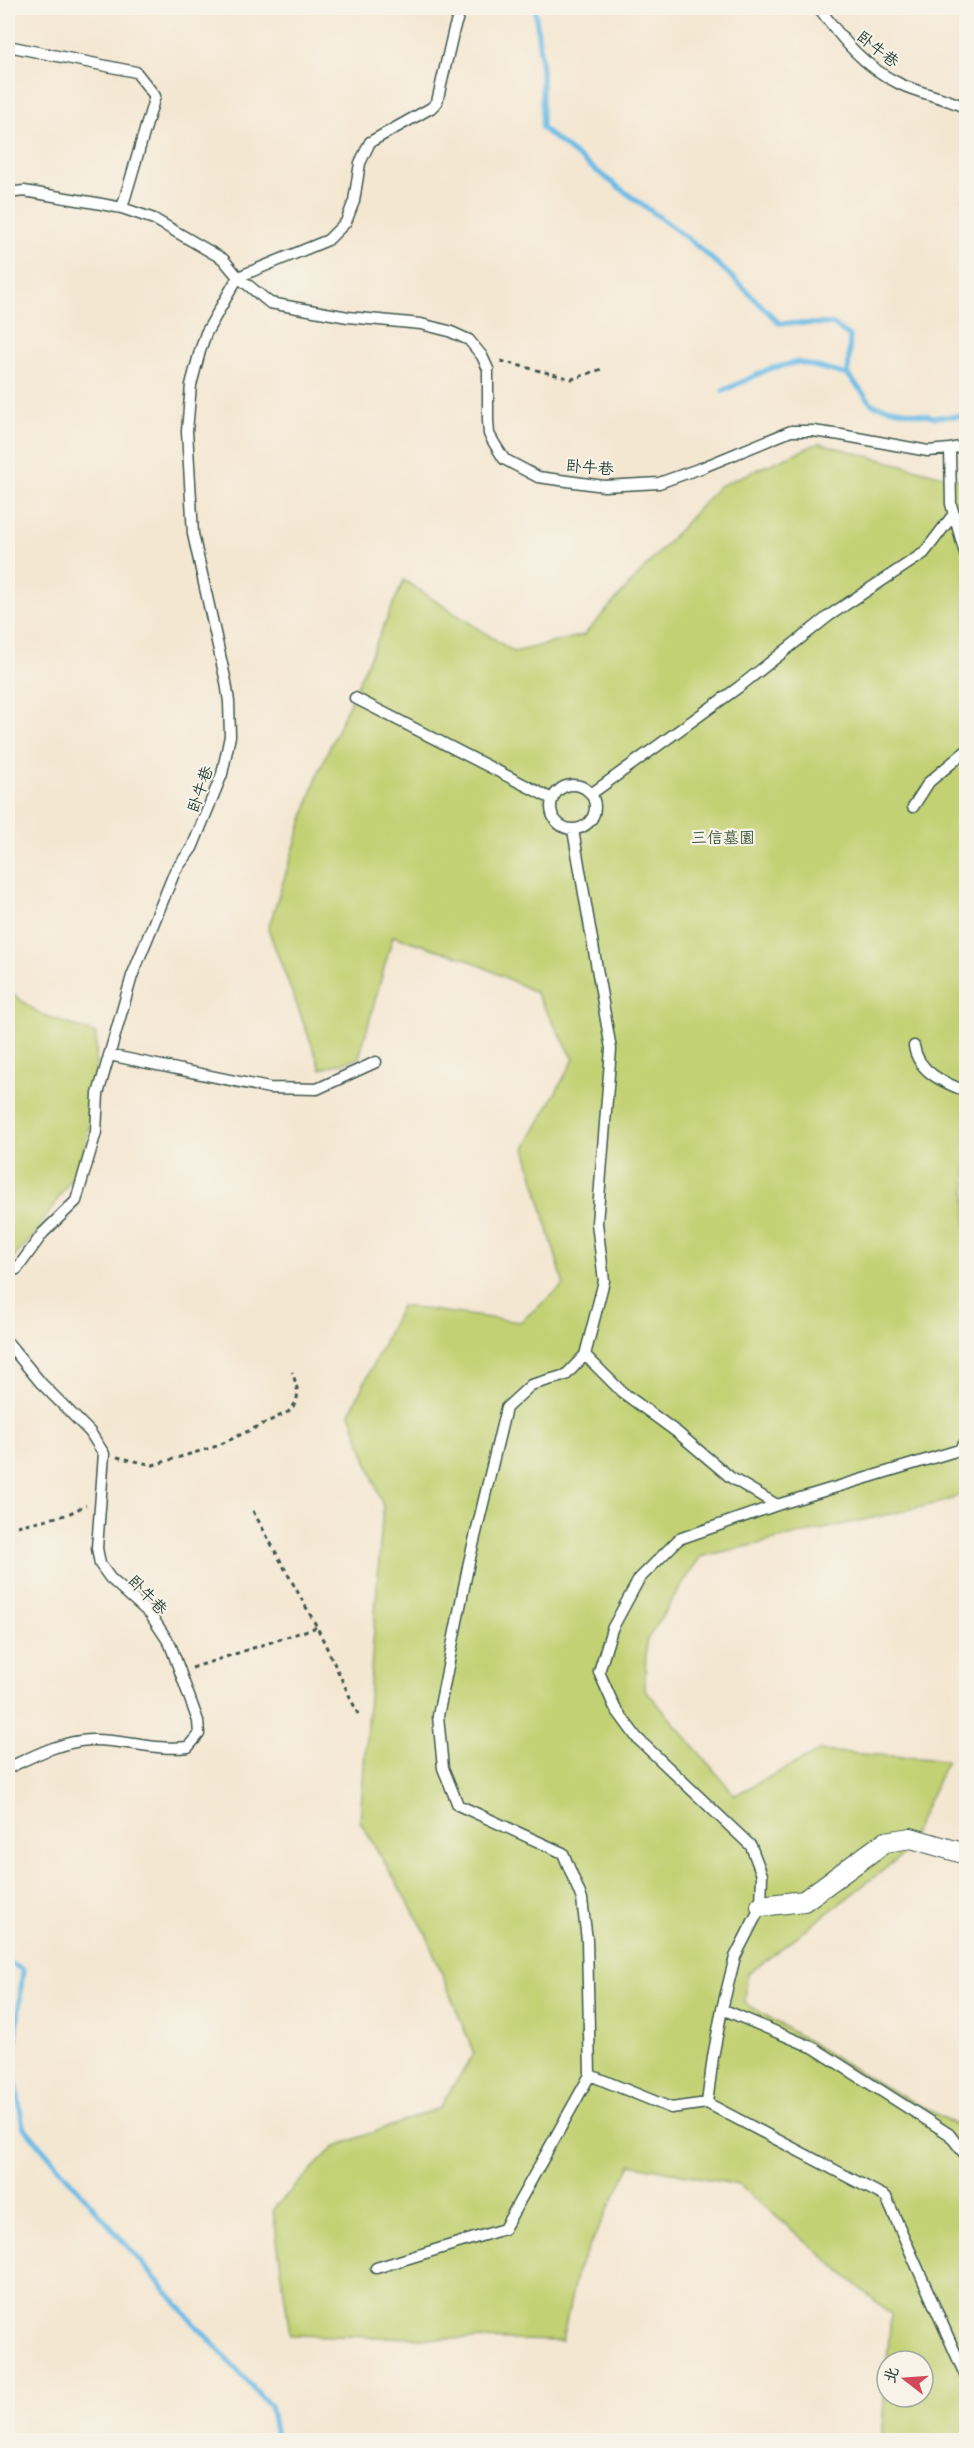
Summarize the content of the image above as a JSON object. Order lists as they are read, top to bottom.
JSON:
{
  "streets": {
    "lane": ["卧牛巷"]
  },
  "parks": ["三信墓園"],
  "north": "left"
}
